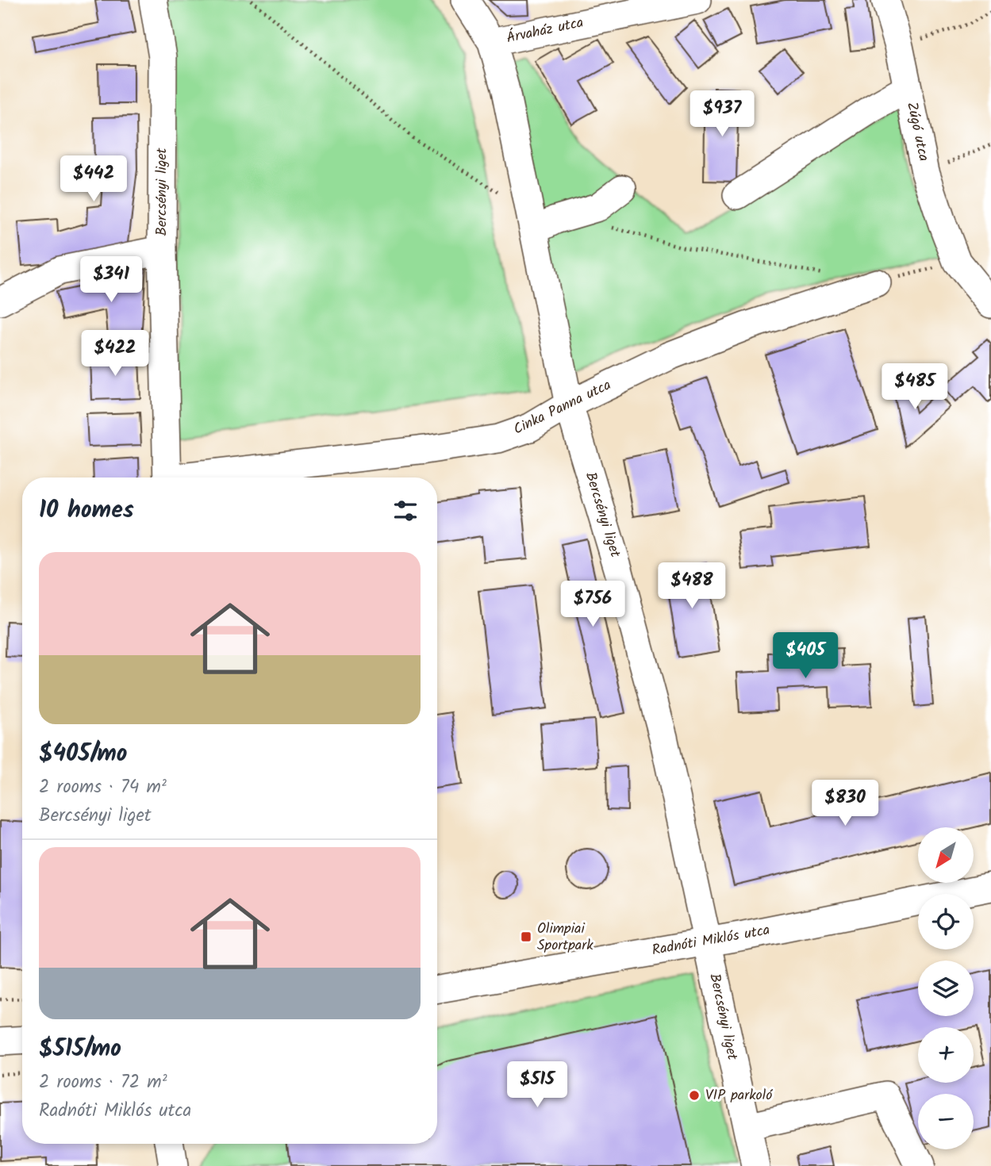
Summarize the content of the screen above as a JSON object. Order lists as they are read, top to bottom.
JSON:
{
  "streets": {
    "street": [
      "Árvaház utca",
      "Zúgó utca",
      "Bercsényi liget",
      "Cinka Panna utca",
      "Radnóti Miklós utca"
    ]
  },
  "crossings": [
    ["Árvaház utca", "Bercsényi liget"],
    ["Bercsényi liget", "Cinka Panna utca"],
    ["Bercsényi liget", "Radnóti Miklós utca"]
  ],
  "places": {
    "transit": ["Olimpiai Sportpark"],
    "other": ["VIP parkoló"]
  },
  "north": "bottom left",
  "page": {
    "price": [
      "$937",
      "$442",
      "$341",
      "$422",
      "$485",
      "$488",
      "$756",
      "$405",
      "$830",
      "$515"
    ],
    "heading": "10 homes",
    "list": [
      {
        "name": "$405/mo",
        "note": "2 rooms · 74 m² · Bercsényi liget"
      },
      {
        "name": "$515/mo",
        "note": "2 rooms · 72 m² · Radnóti Miklós utca"
      }
    ],
    "map_buttons": ["+", "−"]
  }
}
